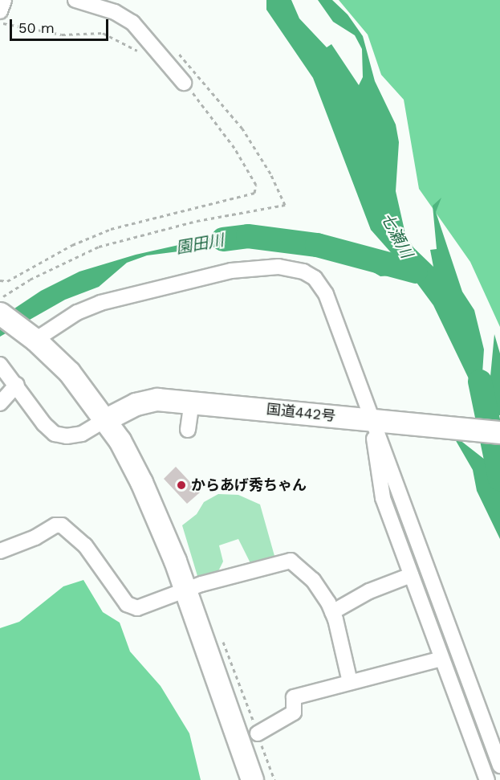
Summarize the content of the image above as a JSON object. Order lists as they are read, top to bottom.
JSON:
{
  "streets": {
    "highway": ["国道442号"]
  },
  "water": ["七瀬川", "園田川"],
  "places": ["からあげ秀ちゃん"],
  "scale_bar": "50 m"
}
